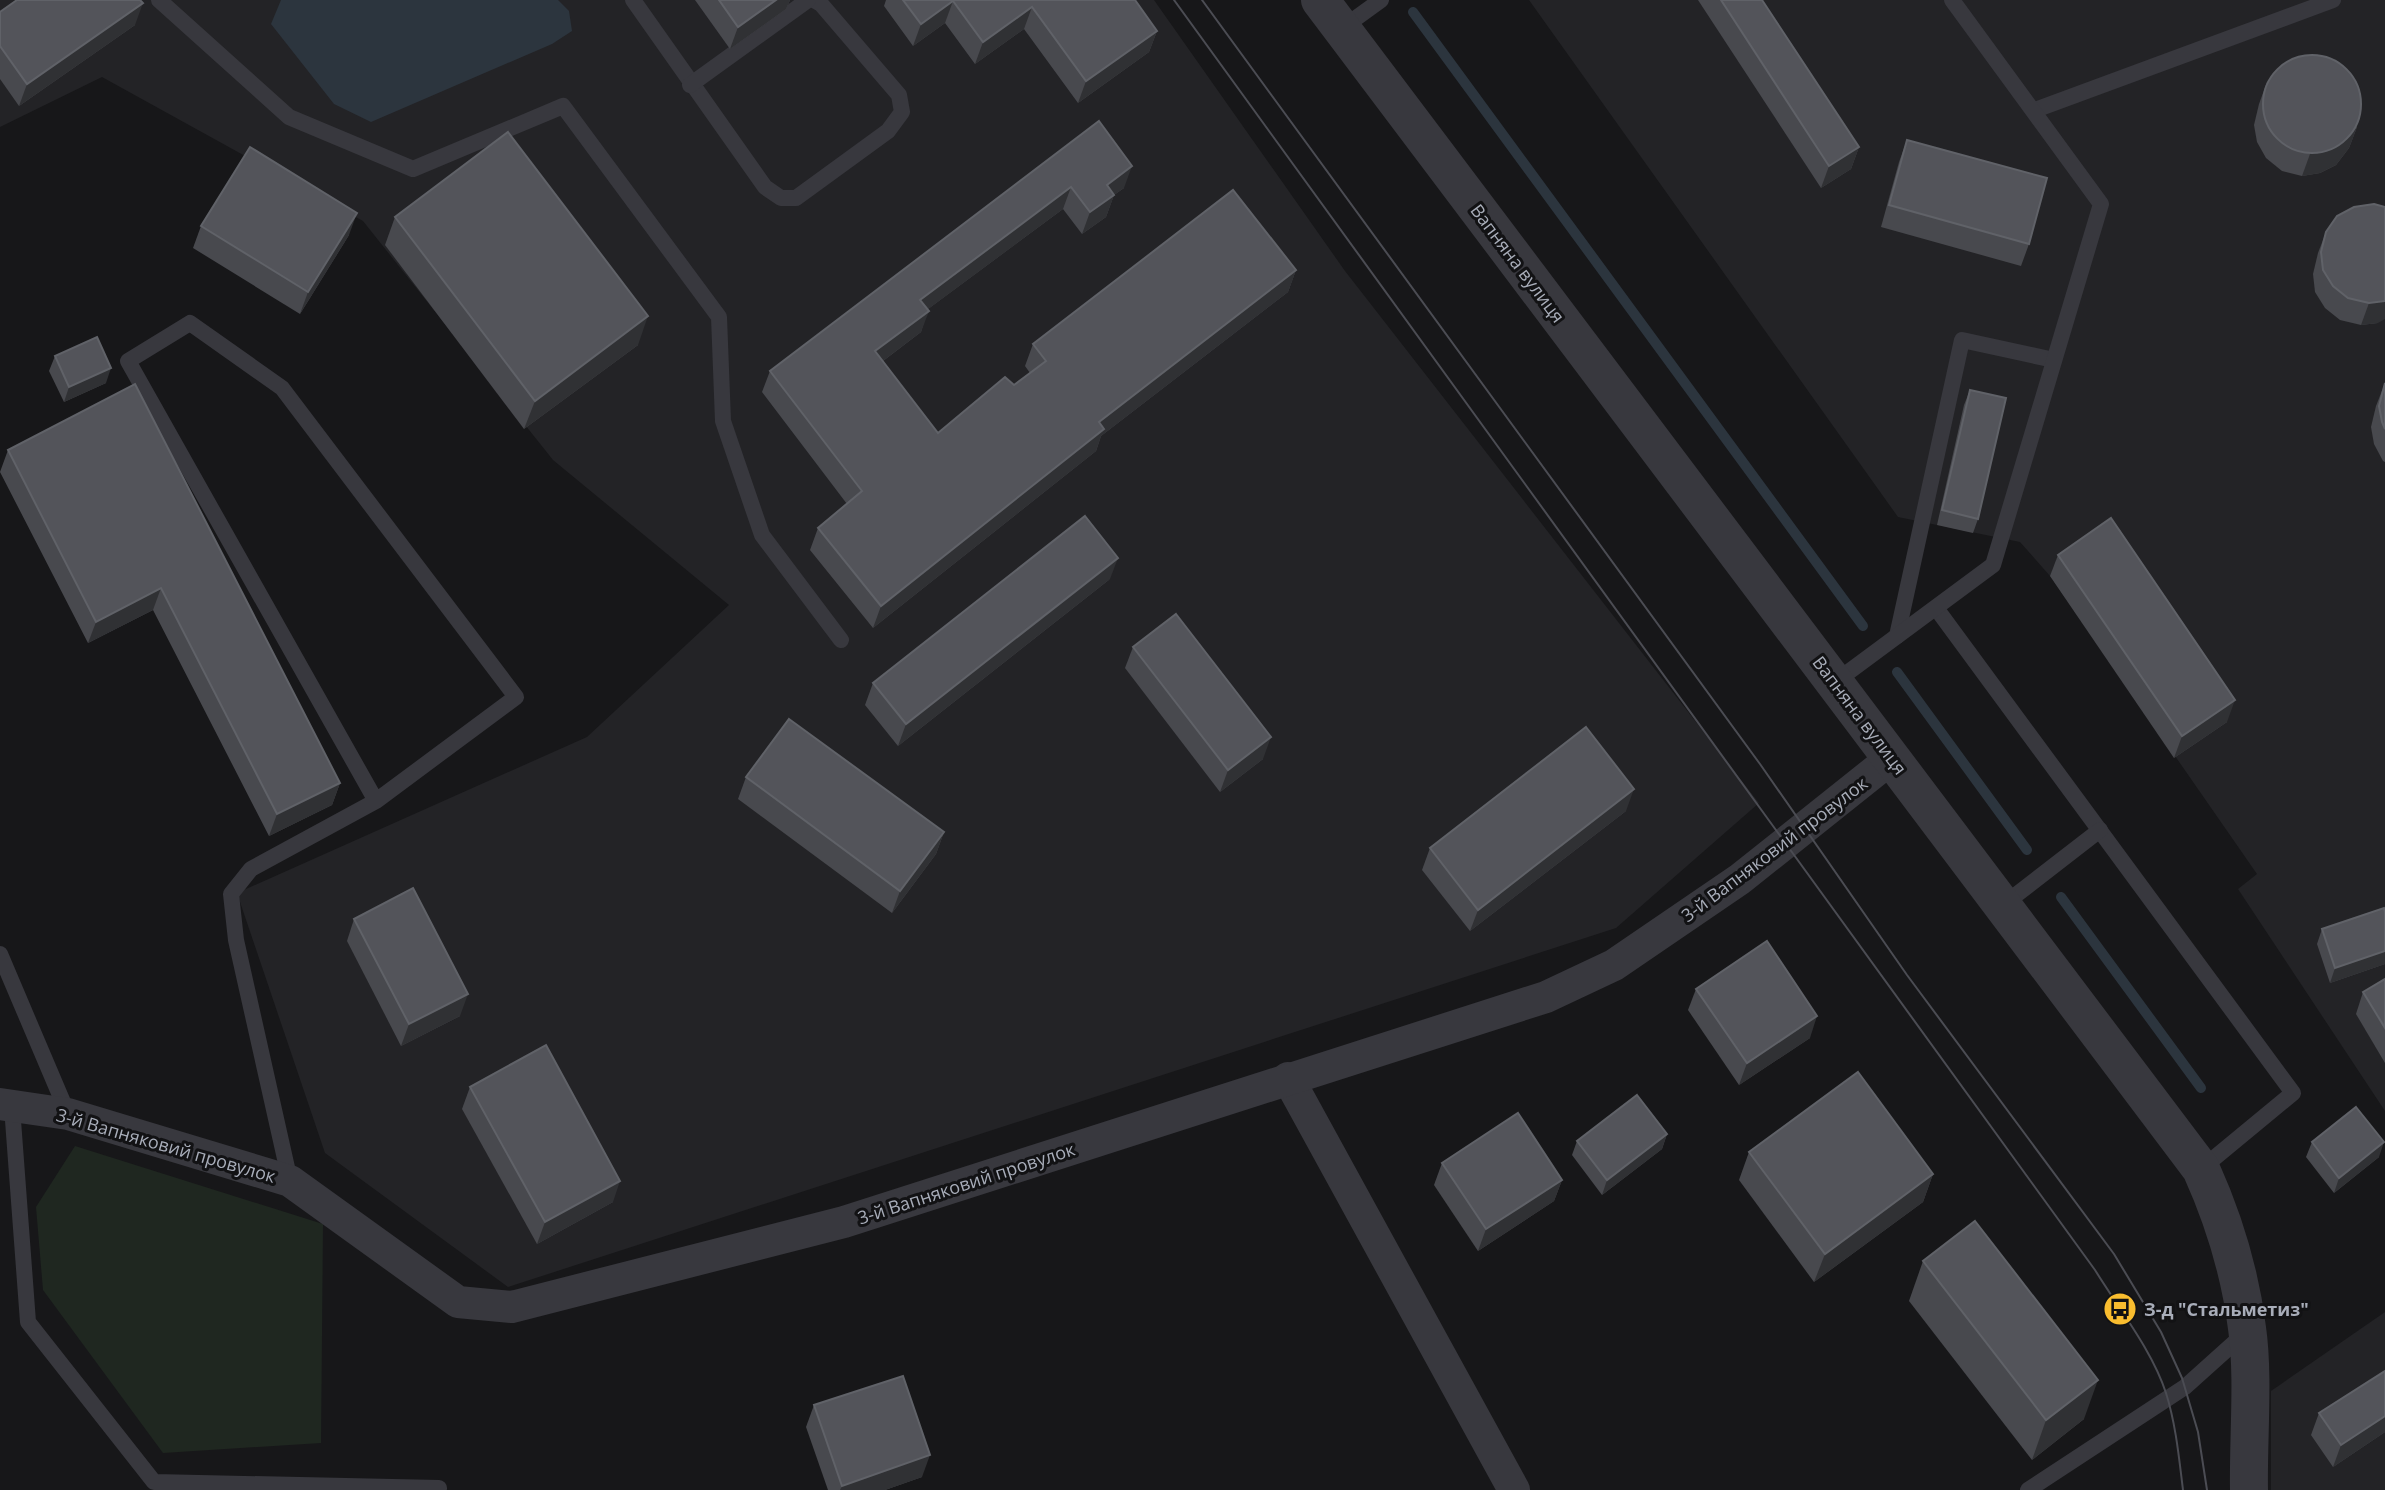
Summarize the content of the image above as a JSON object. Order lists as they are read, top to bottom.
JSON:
{
  "streets": {
    "street": ["Вапняна вулиця", "3-й Вапняковий провулок"]
  },
  "crossings": [
    ["Вапняна вулиця", "3-й Вапняковий провулок"]
  ],
  "places": {
    "bus stop": ["З-д \"Стальметиз\""]
  }
}
